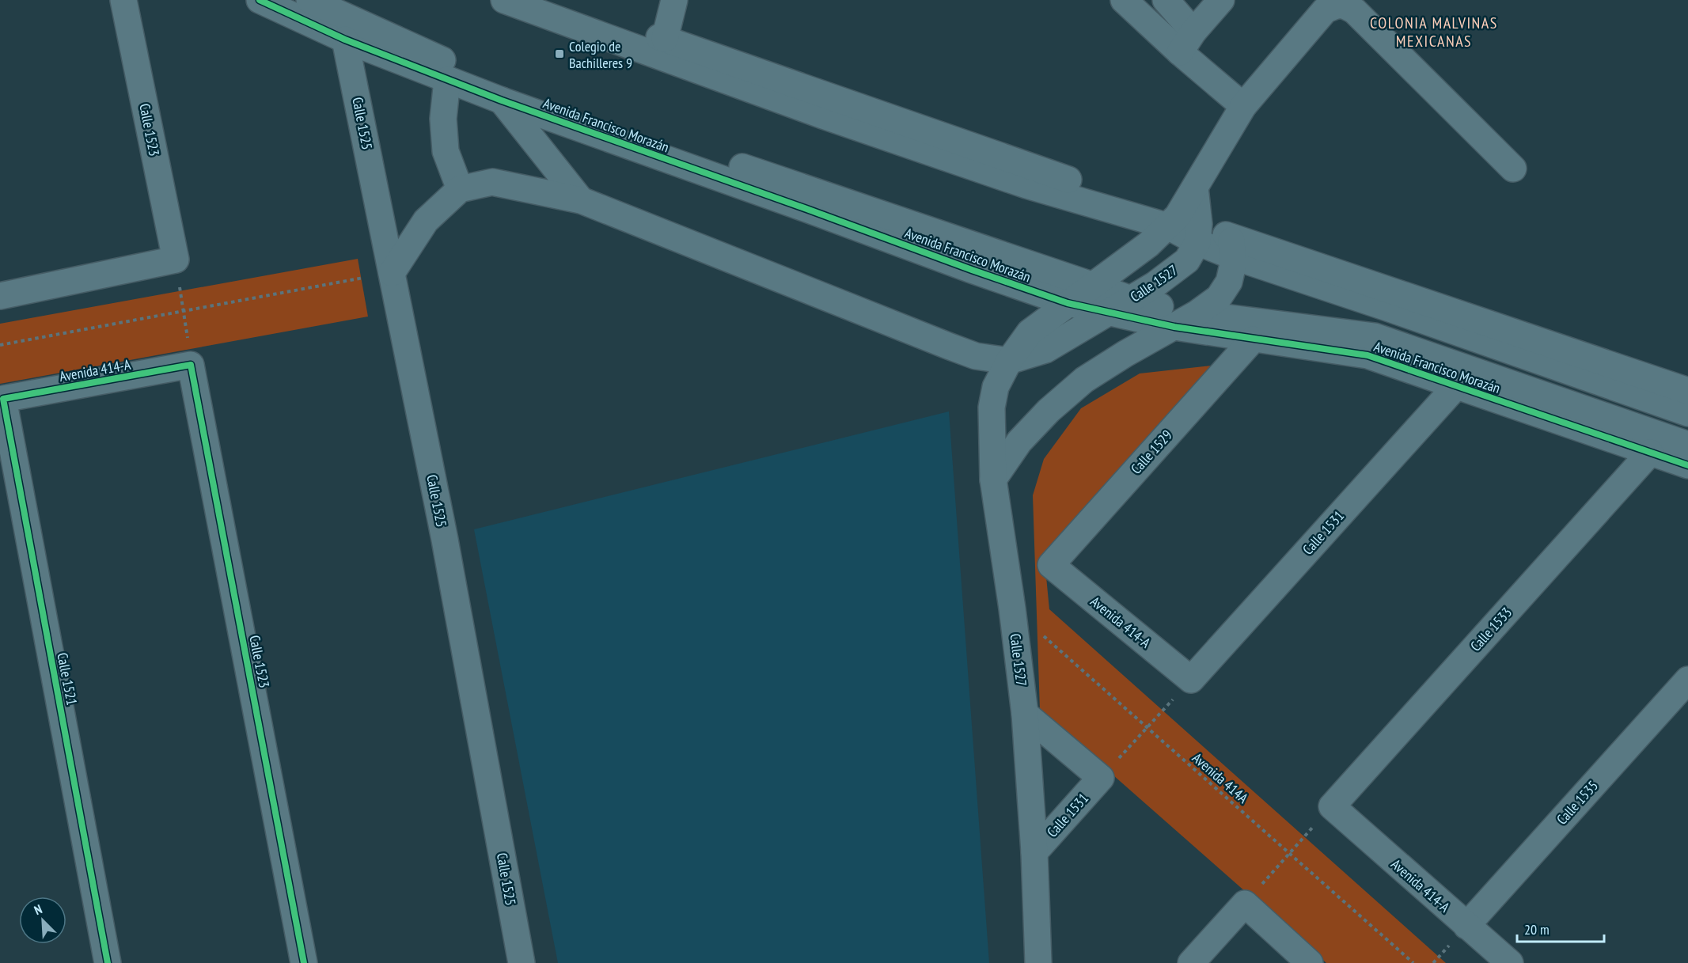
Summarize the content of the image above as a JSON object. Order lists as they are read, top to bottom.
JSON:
{
  "streets": {
    "street": [
      "Calle 1525",
      "Avenida Francisco Morazán",
      "Calle 1523",
      "Calle 1527",
      "Avenida 414-A",
      "Calle 1529",
      "Calle 1531",
      "Calle 1533",
      "Calle 1521",
      "Calle 1535"
    ],
    "path": ["Avenida 414A"]
  },
  "crossings": [
    ["Calle 1525", "Avenida Francisco Morazán"],
    ["Avenida Francisco Morazán", "Calle 1527"],
    ["Avenida Francisco Morazán", "Calle 1529"],
    ["Avenida Francisco Morazán", "Calle 1531"],
    ["Avenida Francisco Morazán", "Calle 1533"],
    ["Calle 1523", "Avenida 414-A"],
    ["Calle 1527", "Calle 1531"],
    ["Calle 1527", "Avenida 414A"],
    ["Avenida 414-A", "Calle 1529"],
    ["Avenida 414-A", "Calle 1531"],
    ["Avenida 414-A", "Calle 1533"],
    ["Avenida 414-A", "Calle 1521"],
    ["Avenida 414-A", "Calle 1535"]
  ],
  "districts": ["COLONIA MALVINAS MEXICANAS"],
  "places": {
    "transit": ["Colegio de Bachilleres 9"]
  },
  "scale_bar": "20 m",
  "north": "top left"
}
